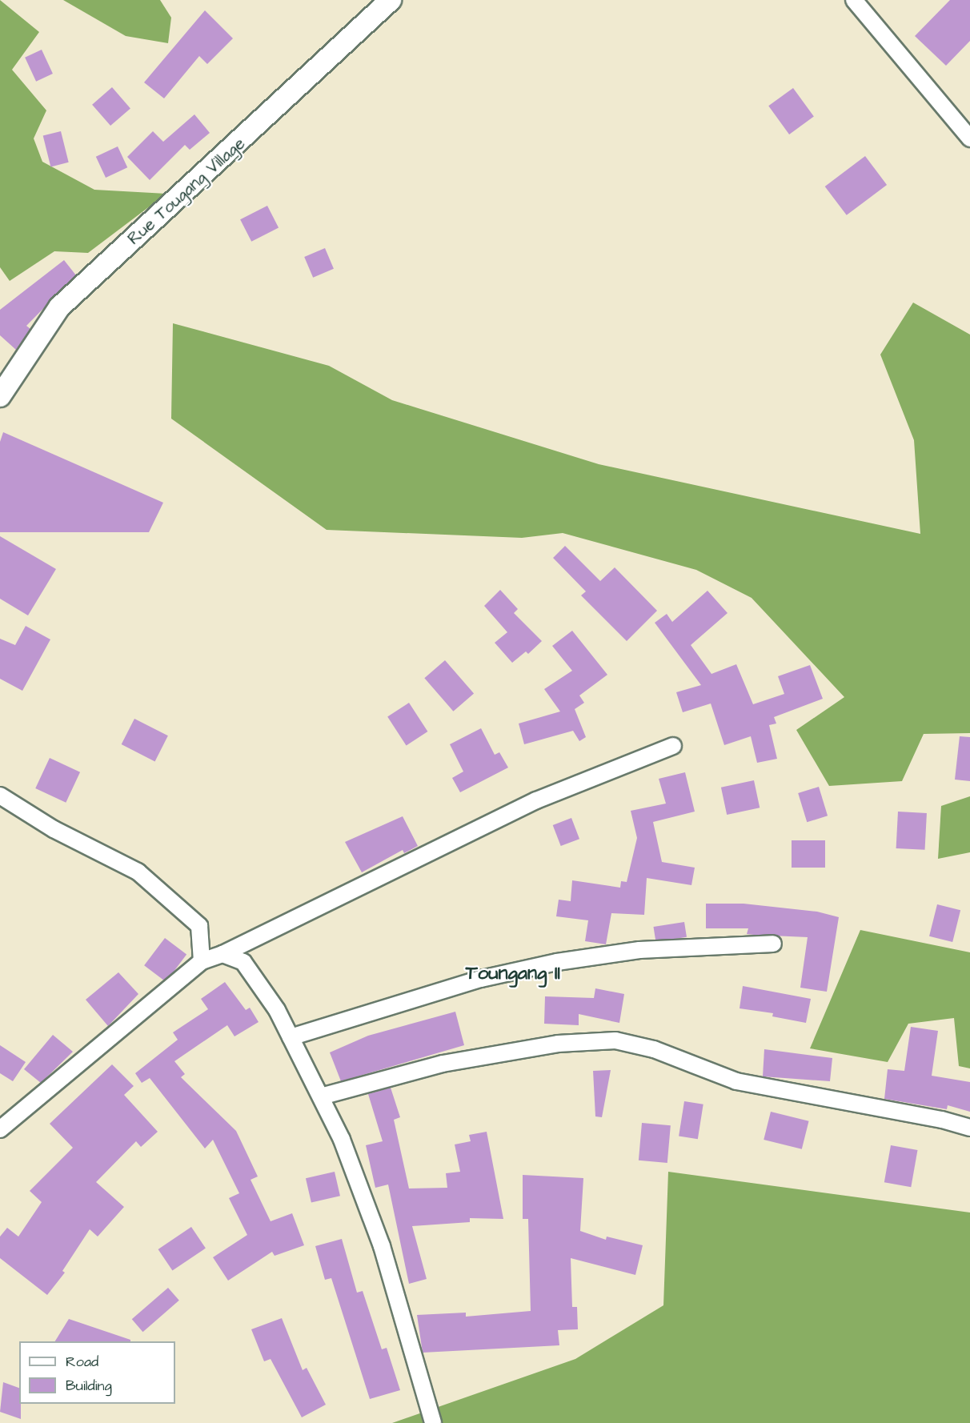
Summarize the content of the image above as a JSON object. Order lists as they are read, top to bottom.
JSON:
{
  "streets": {
    "street": ["Rue Tougang Village"]
  },
  "districts": ["Toungang II"],
  "legend": ["Road", "Building"]
}
